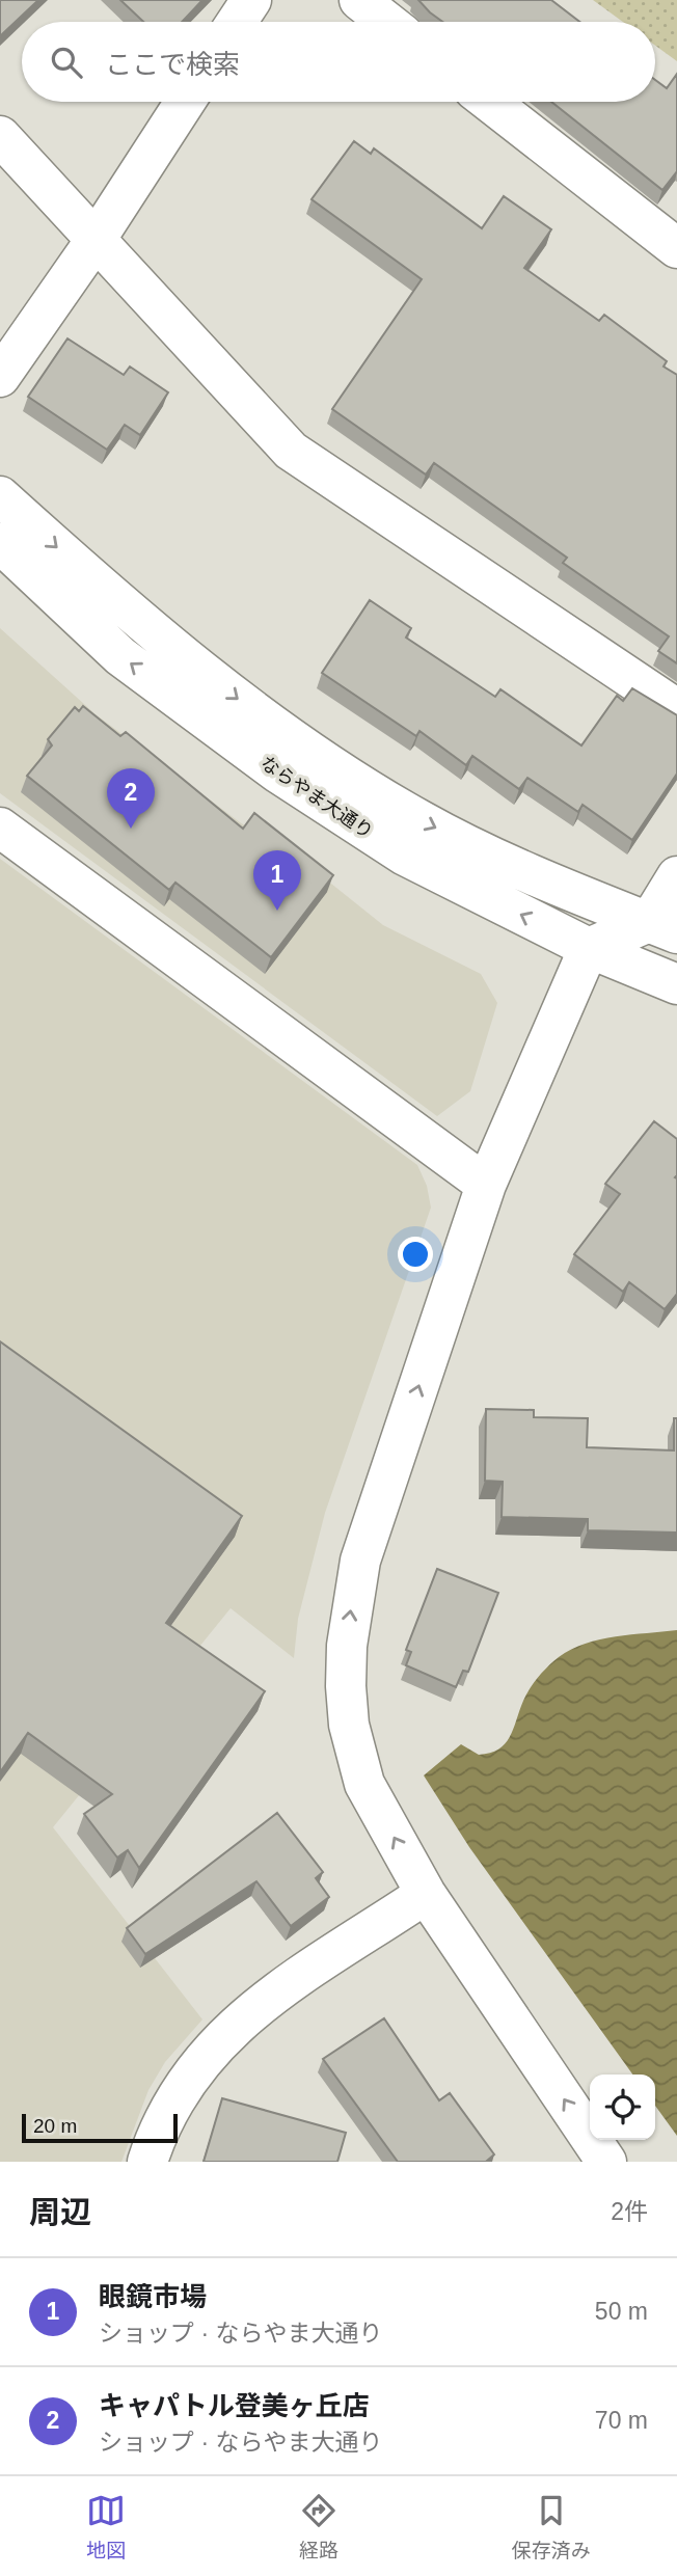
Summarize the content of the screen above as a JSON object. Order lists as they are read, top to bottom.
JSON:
{
  "streets": {
    "street": ["ならやま大通り"]
  },
  "scale_bar": "20 m",
  "page": {
    "search": "ここで検索",
    "pins": ["2", "1"],
    "scale": "20 m",
    "heading": ["周辺", "2件"],
    "list": [
      {
        "mark": "1",
        "name": "眼鏡市場",
        "note": "ショップ · ならやま大通り",
        "value": "50 m"
      },
      {
        "mark": "2",
        "name": "キャパトル登美ヶ丘店",
        "note": "ショップ · ならやま大通り",
        "value": "70 m"
      }
    ],
    "nav": ["地図", "経路", "保存済み"]
  }
}
